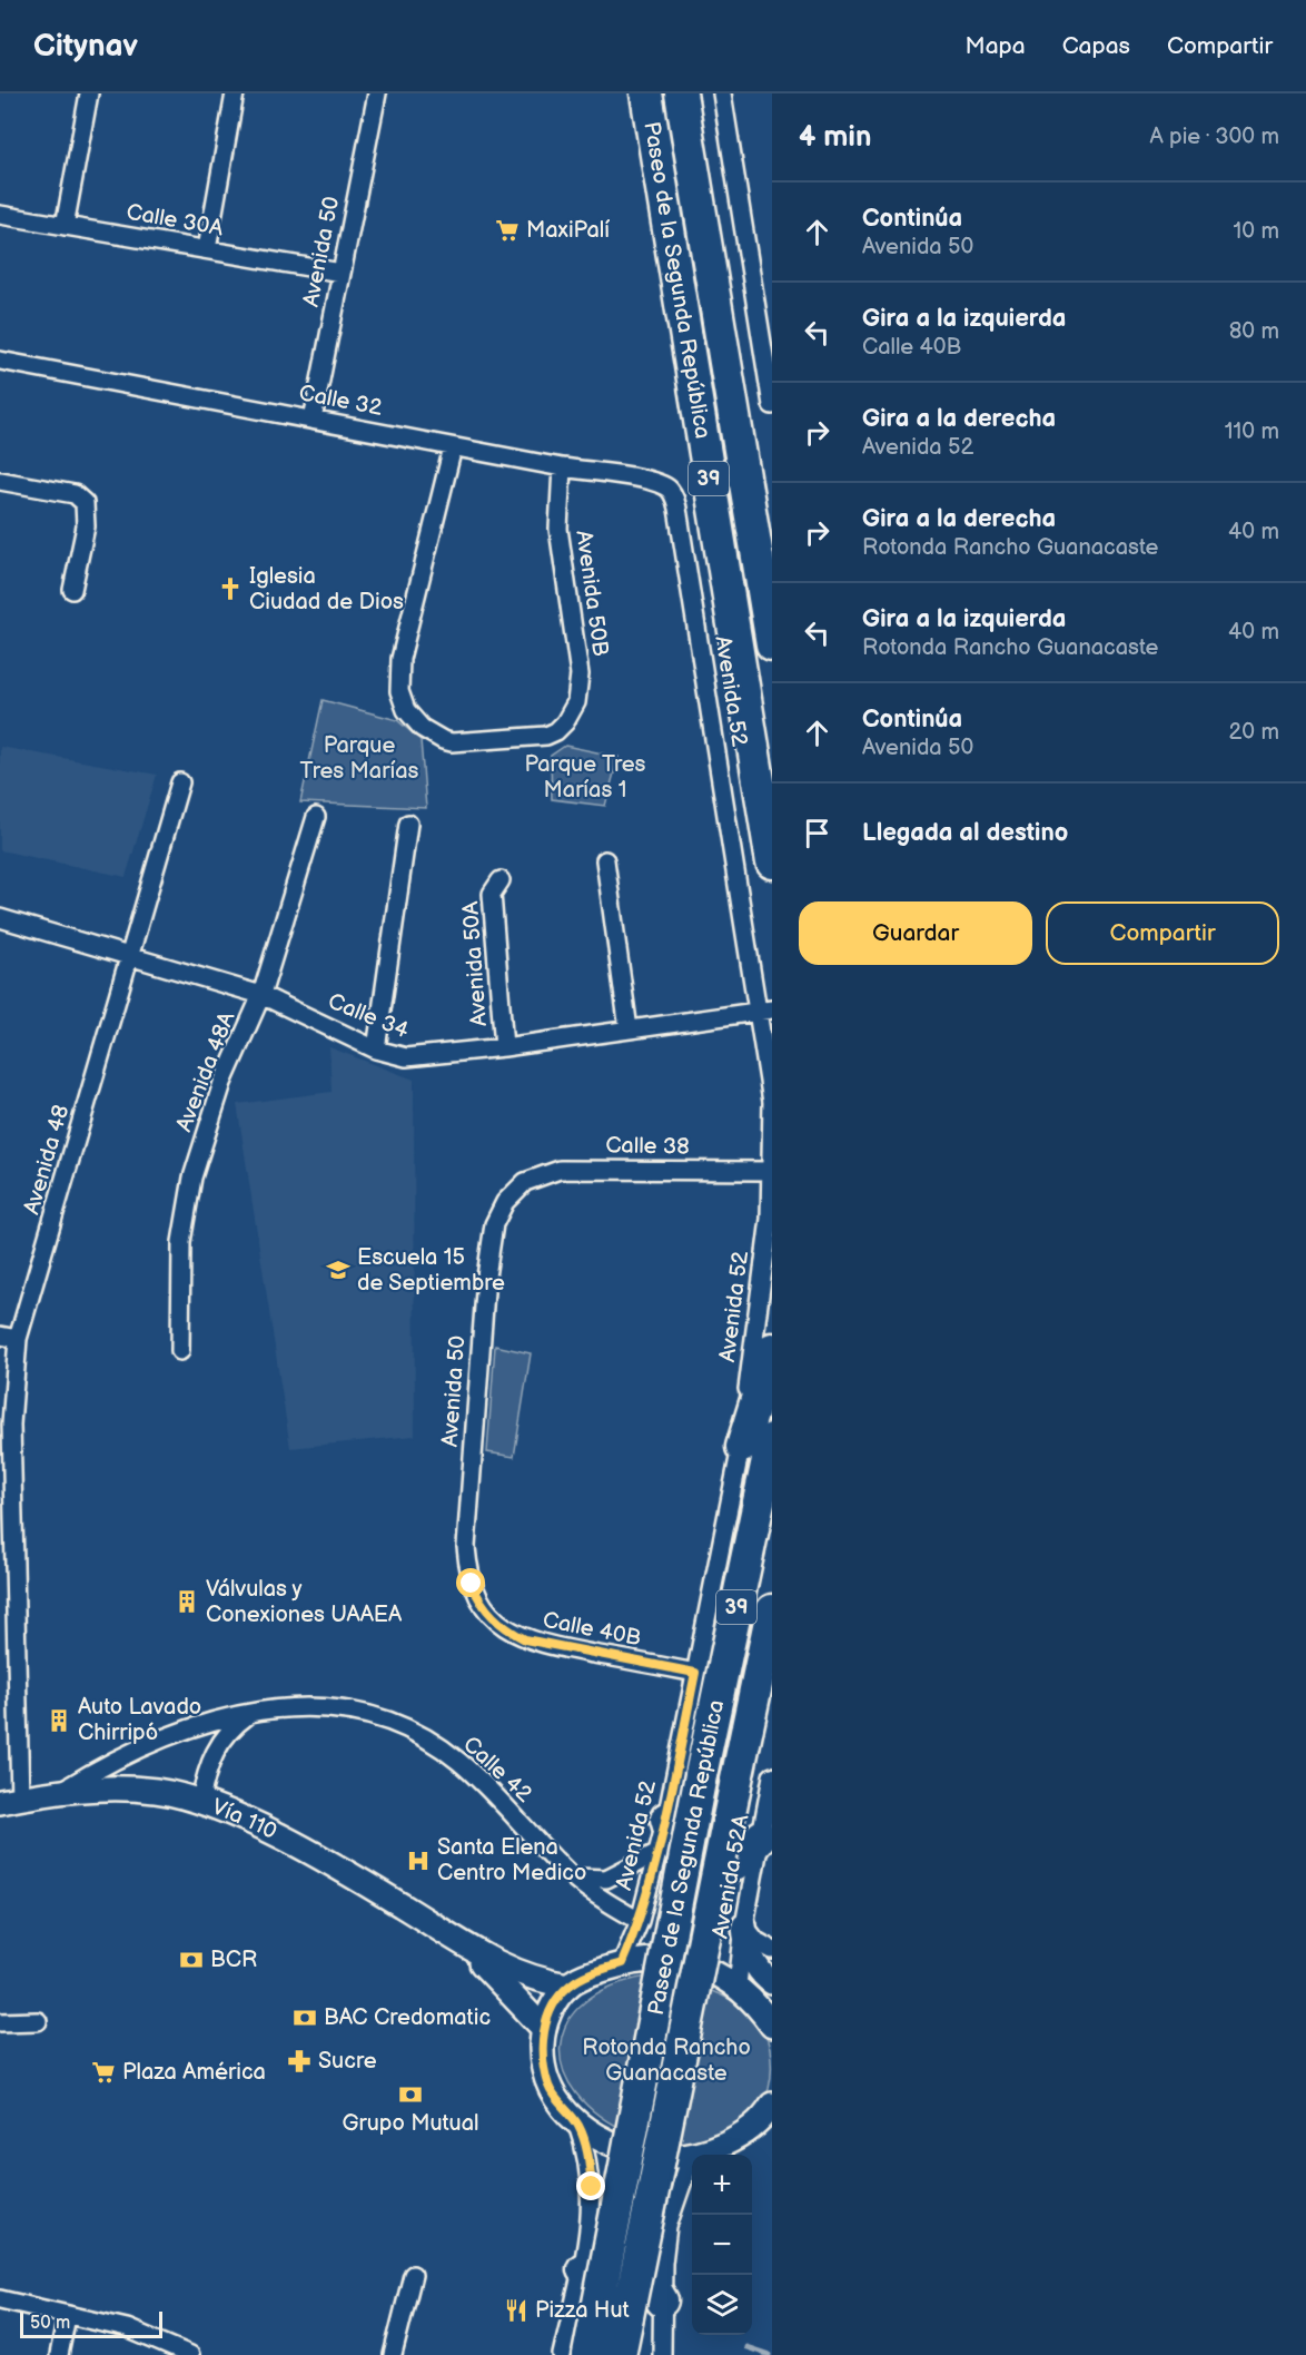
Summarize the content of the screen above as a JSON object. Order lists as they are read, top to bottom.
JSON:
{
  "streets": {
    "highway": ["Paseo de la Segunda República", "39"],
    "main road": ["Vía 110"],
    "street": [
      "Calle 30A",
      "Avenida 50",
      "Calle 32",
      "Avenida 50B",
      "Avenida 52",
      "Avenida 50A",
      "Calle 34",
      "Avenida 48A",
      "Calle 38",
      "Avenida 48",
      "Calle 40B",
      "Calle 42",
      "Avenida 52A"
    ]
  },
  "crossings": [
    ["Calle 30A", "Avenida 50"],
    ["Avenida 50", "Calle 32"],
    ["Avenida 50", "Calle 38"],
    ["Avenida 50", "Calle 40B"],
    ["Calle 32", "Avenida 50B"],
    ["Calle 32", "Avenida 52"],
    ["Avenida 52", "Calle 34"],
    ["Avenida 52", "Calle 38"],
    ["Avenida 52", "Calle 40B"],
    ["Avenida 52", "Calle 42"],
    ["Avenida 50A", "Calle 34"],
    ["Calle 34", "Avenida 48A"],
    ["Calle 34", "Avenida 48"],
    ["Avenida 48", "Vía 110"],
    ["Calle 42", "Vía 110"]
  ],
  "parks": ["Parque Tres Marías", "Parque Tres Marías 1", "Rotonda Rancho Guanacaste"],
  "places": {
    "supermarket": ["MaxiPalí", "Plaza América"],
    "church": ["Iglesia Ciudad de Dios"],
    "school or university": ["Escuela 15 de Septiembre"],
    "building": ["Válvulas y Conexiones UAAEA", "Auto Lavado Chirripó"],
    "hospital": ["Santa Elena Centro Medico"],
    "bank": ["BCR", "BAC Credomatic", "Grupo Mutual"],
    "pharmacy": ["Sucre"],
    "restaurant": ["Pizza Hut"]
  },
  "scale_bar": "50 m",
  "page": {
    "header": "Citynav",
    "nav": ["Mapa", "Capas", "Compartir"],
    "heading": ["4 min", "A pie · 300 m"],
    "list": [
      ["Continúa", "Avenida 50", "10 m"],
      ["Gira a la izquierda", "Calle 40B", "80 m"],
      ["Gira a la derecha", "Avenida 52", "110 m"],
      ["Gira a la derecha", "Rotonda Rancho Guanacaste", "40 m"],
      ["Gira a la izquierda", "Rotonda Rancho Guanacaste", "40 m"],
      ["Continúa", "Avenida 50", "20 m"],
      "Llegada al destino"
    ],
    "buttons": ["Guardar", "Compartir"],
    "map_buttons": ["+", "−"],
    "scale": "50 m"
  }
}
